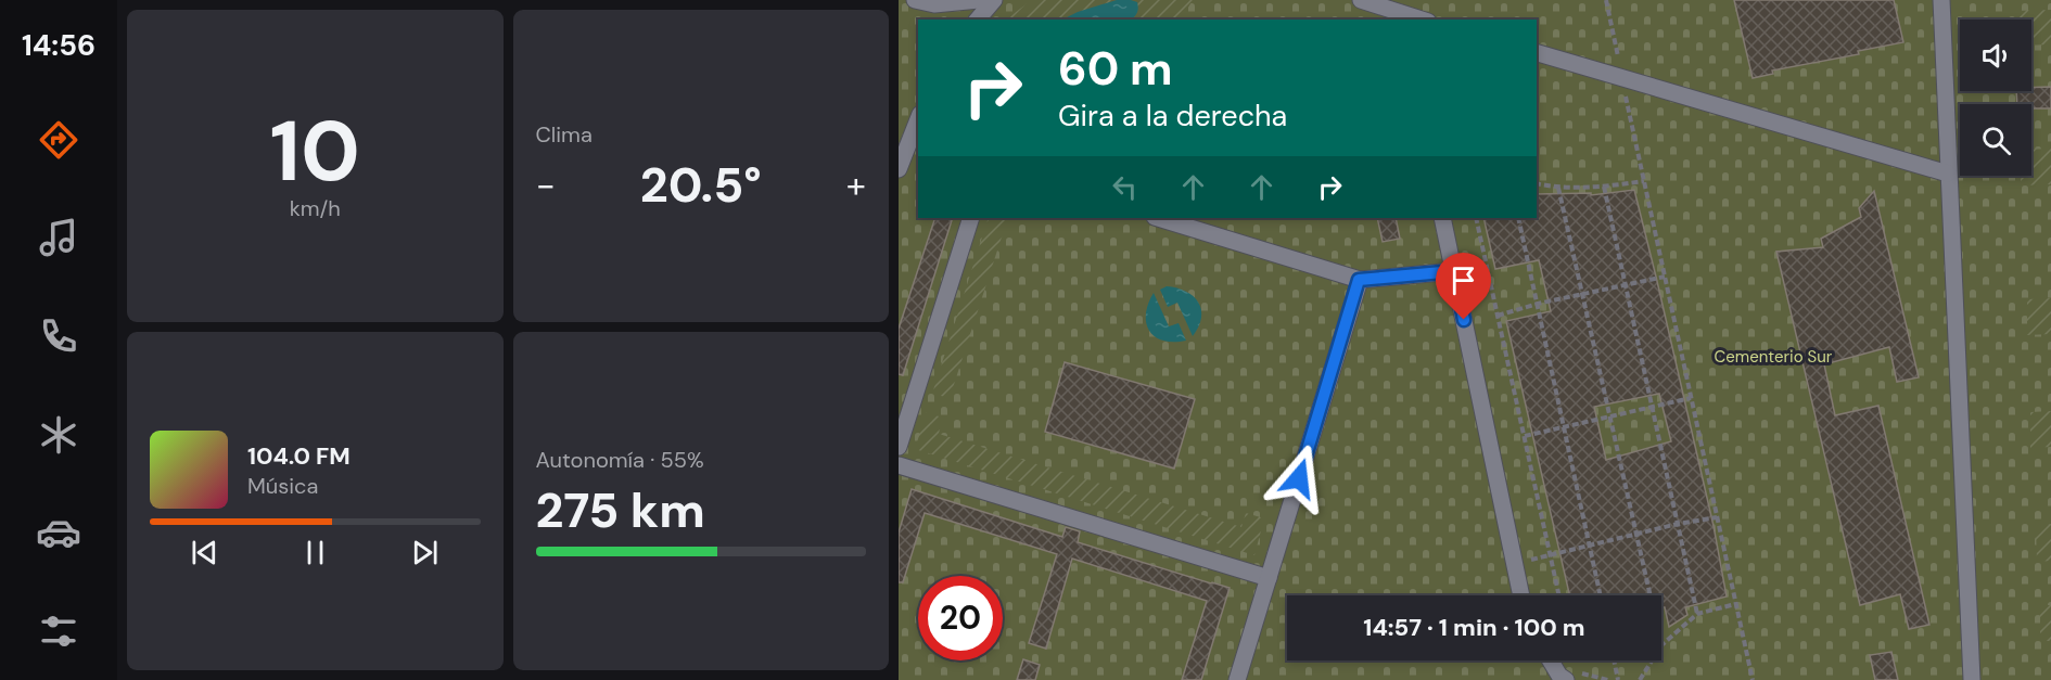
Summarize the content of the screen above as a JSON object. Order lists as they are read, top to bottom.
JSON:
{
  "parks": ["Cementerio Sur"],
  "page": {
    "tabs": "14:56",
    "tile": [
      ["10", "km/h"],
      "Clima",
      ["Autonomía · 55%", "275 km"]
    ],
    "turn": ["60 m", "Gira a la derecha"],
    "heat": ["−", "20.5°", "+"],
    "song": ["104.0 FM", "Música"],
    "limit": "20",
    "trip": "14:57 · 1 min · 100 m"
  }
}
